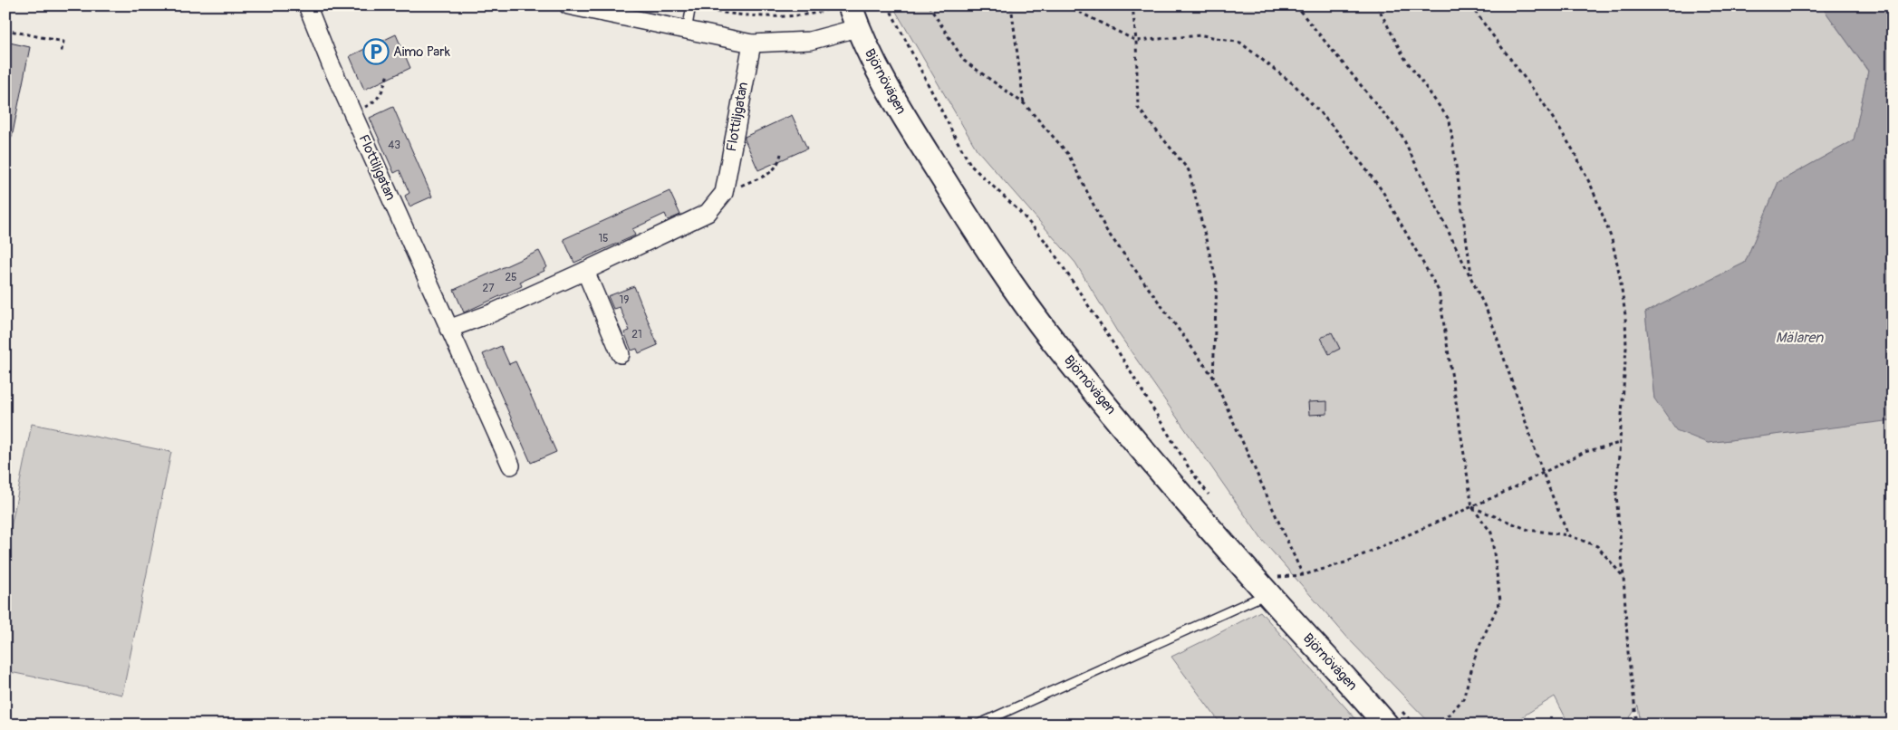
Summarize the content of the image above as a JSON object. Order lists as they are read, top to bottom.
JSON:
{
  "streets": {
    "main road": ["Björnövägen"],
    "street": ["Flottiljgatan"]
  },
  "water": ["Mälaren"],
  "places": {
    "parking": ["Aimo Park"]
  },
  "house_numbers": [
    "43",
    "15",
    "25",
    "27",
    "19",
    "21"
  ]
}
